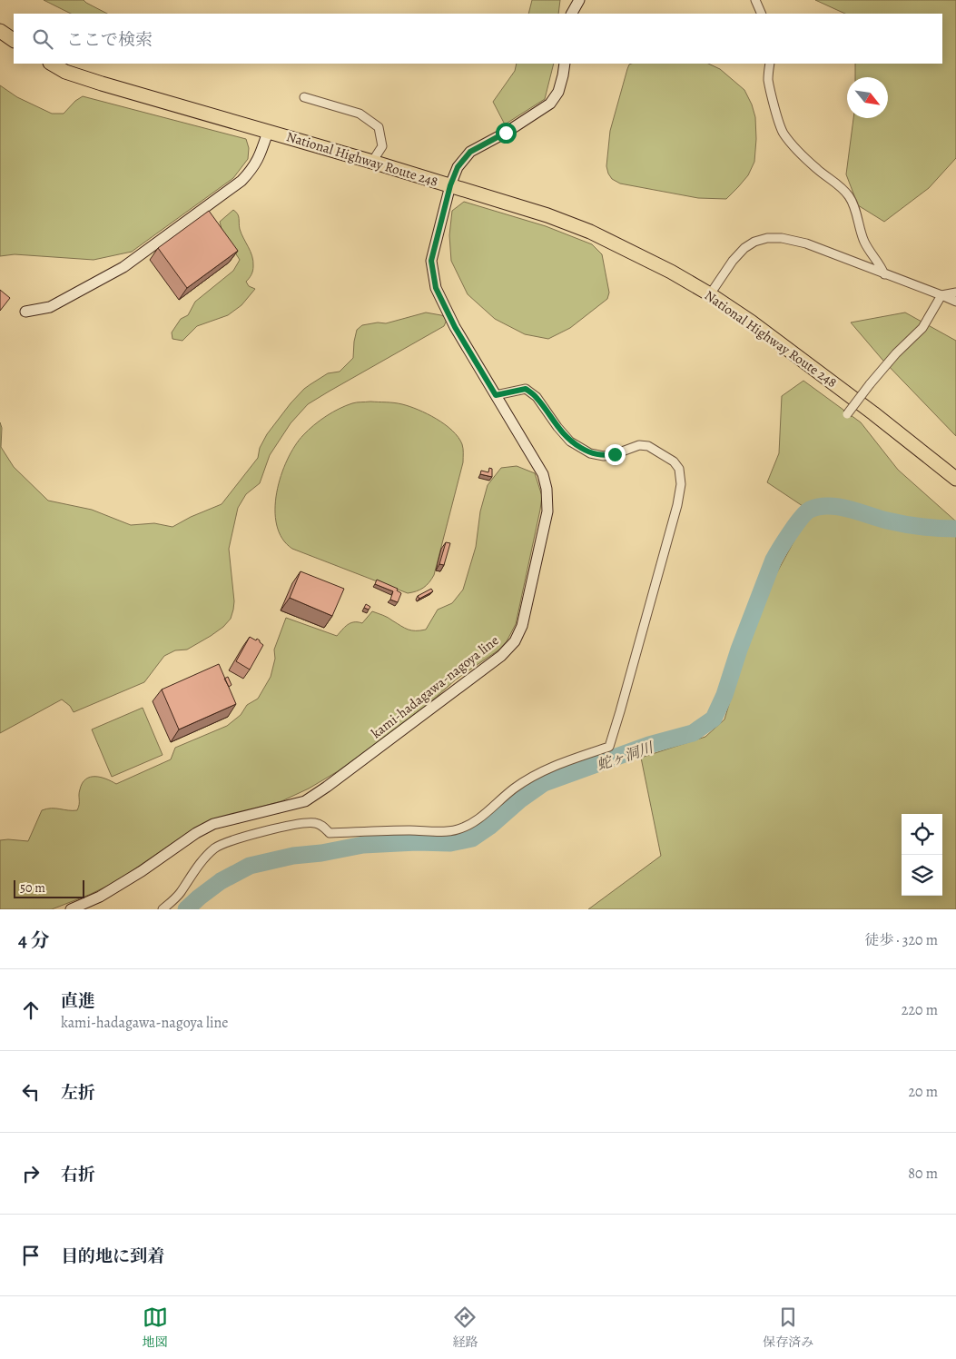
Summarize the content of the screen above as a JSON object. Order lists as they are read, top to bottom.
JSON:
{
  "streets": {
    "highway": ["National Highway Route 248"],
    "main road": ["kami-hadagawa-nagoya line"]
  },
  "crossings": [
    ["National Highway Route 248", "kami-hadagawa-nagoya line"]
  ],
  "water": ["蛇ヶ洞川"],
  "scale_bar": "50 m",
  "north": "bottom right",
  "page": {
    "search": "ここで検索",
    "scale": "50 m",
    "heading": ["4 分", "徒歩 · 320 m"],
    "list": [
      ["直進", "kami-hadagawa-nagoya line", "220 m"],
      ["左折", "20 m"],
      ["右折", "80 m"],
      "目的地に到着"
    ],
    "nav": ["地図", "経路", "保存済み"]
  }
}
